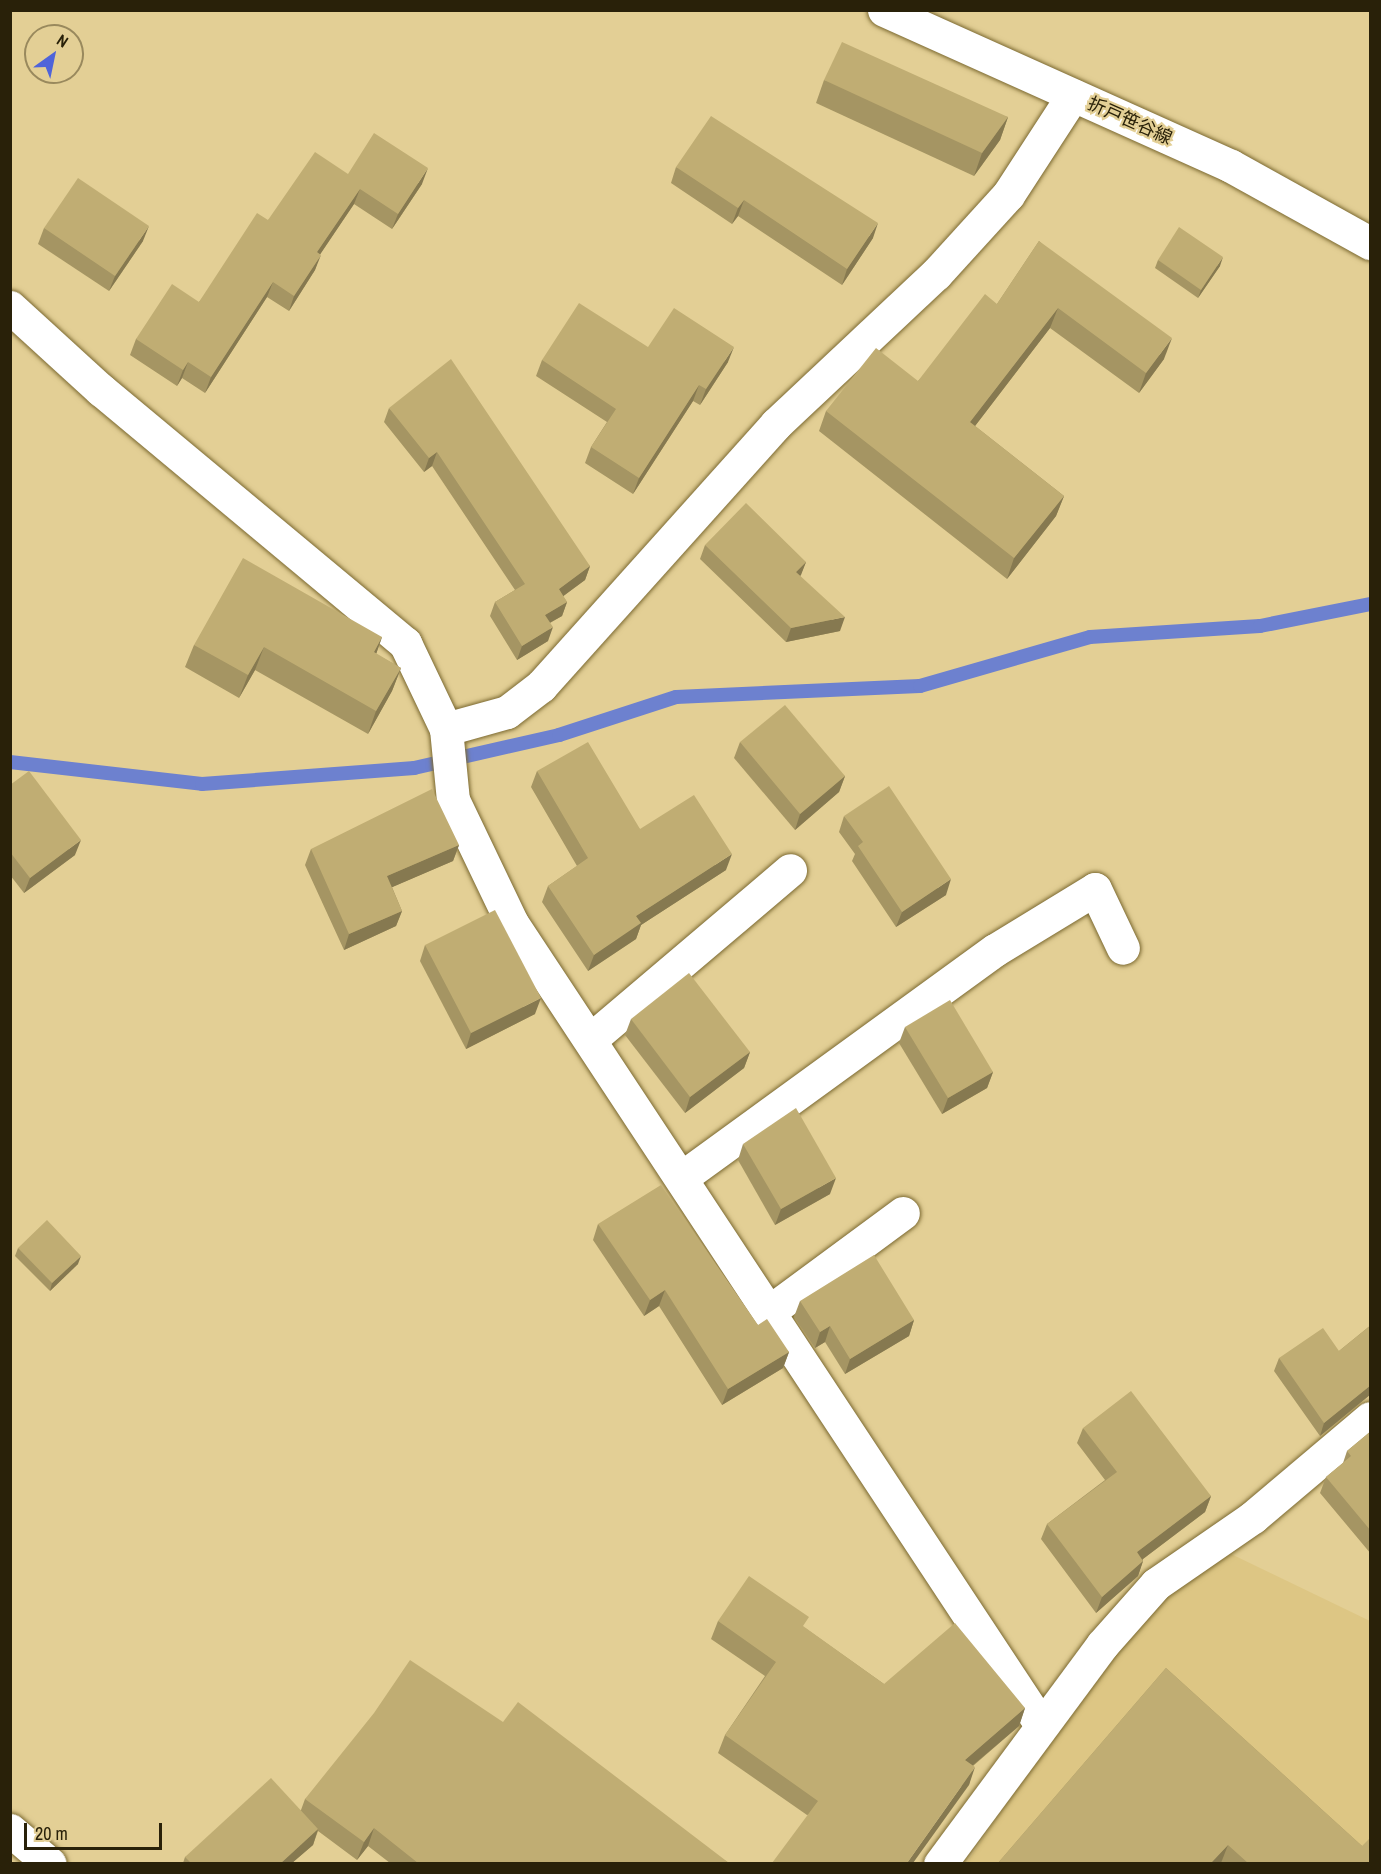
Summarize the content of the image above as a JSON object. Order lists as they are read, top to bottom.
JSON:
{
  "streets": {
    "street": ["折戸笹谷線"]
  },
  "scale_bar": "20 m",
  "north": "top right"
}
